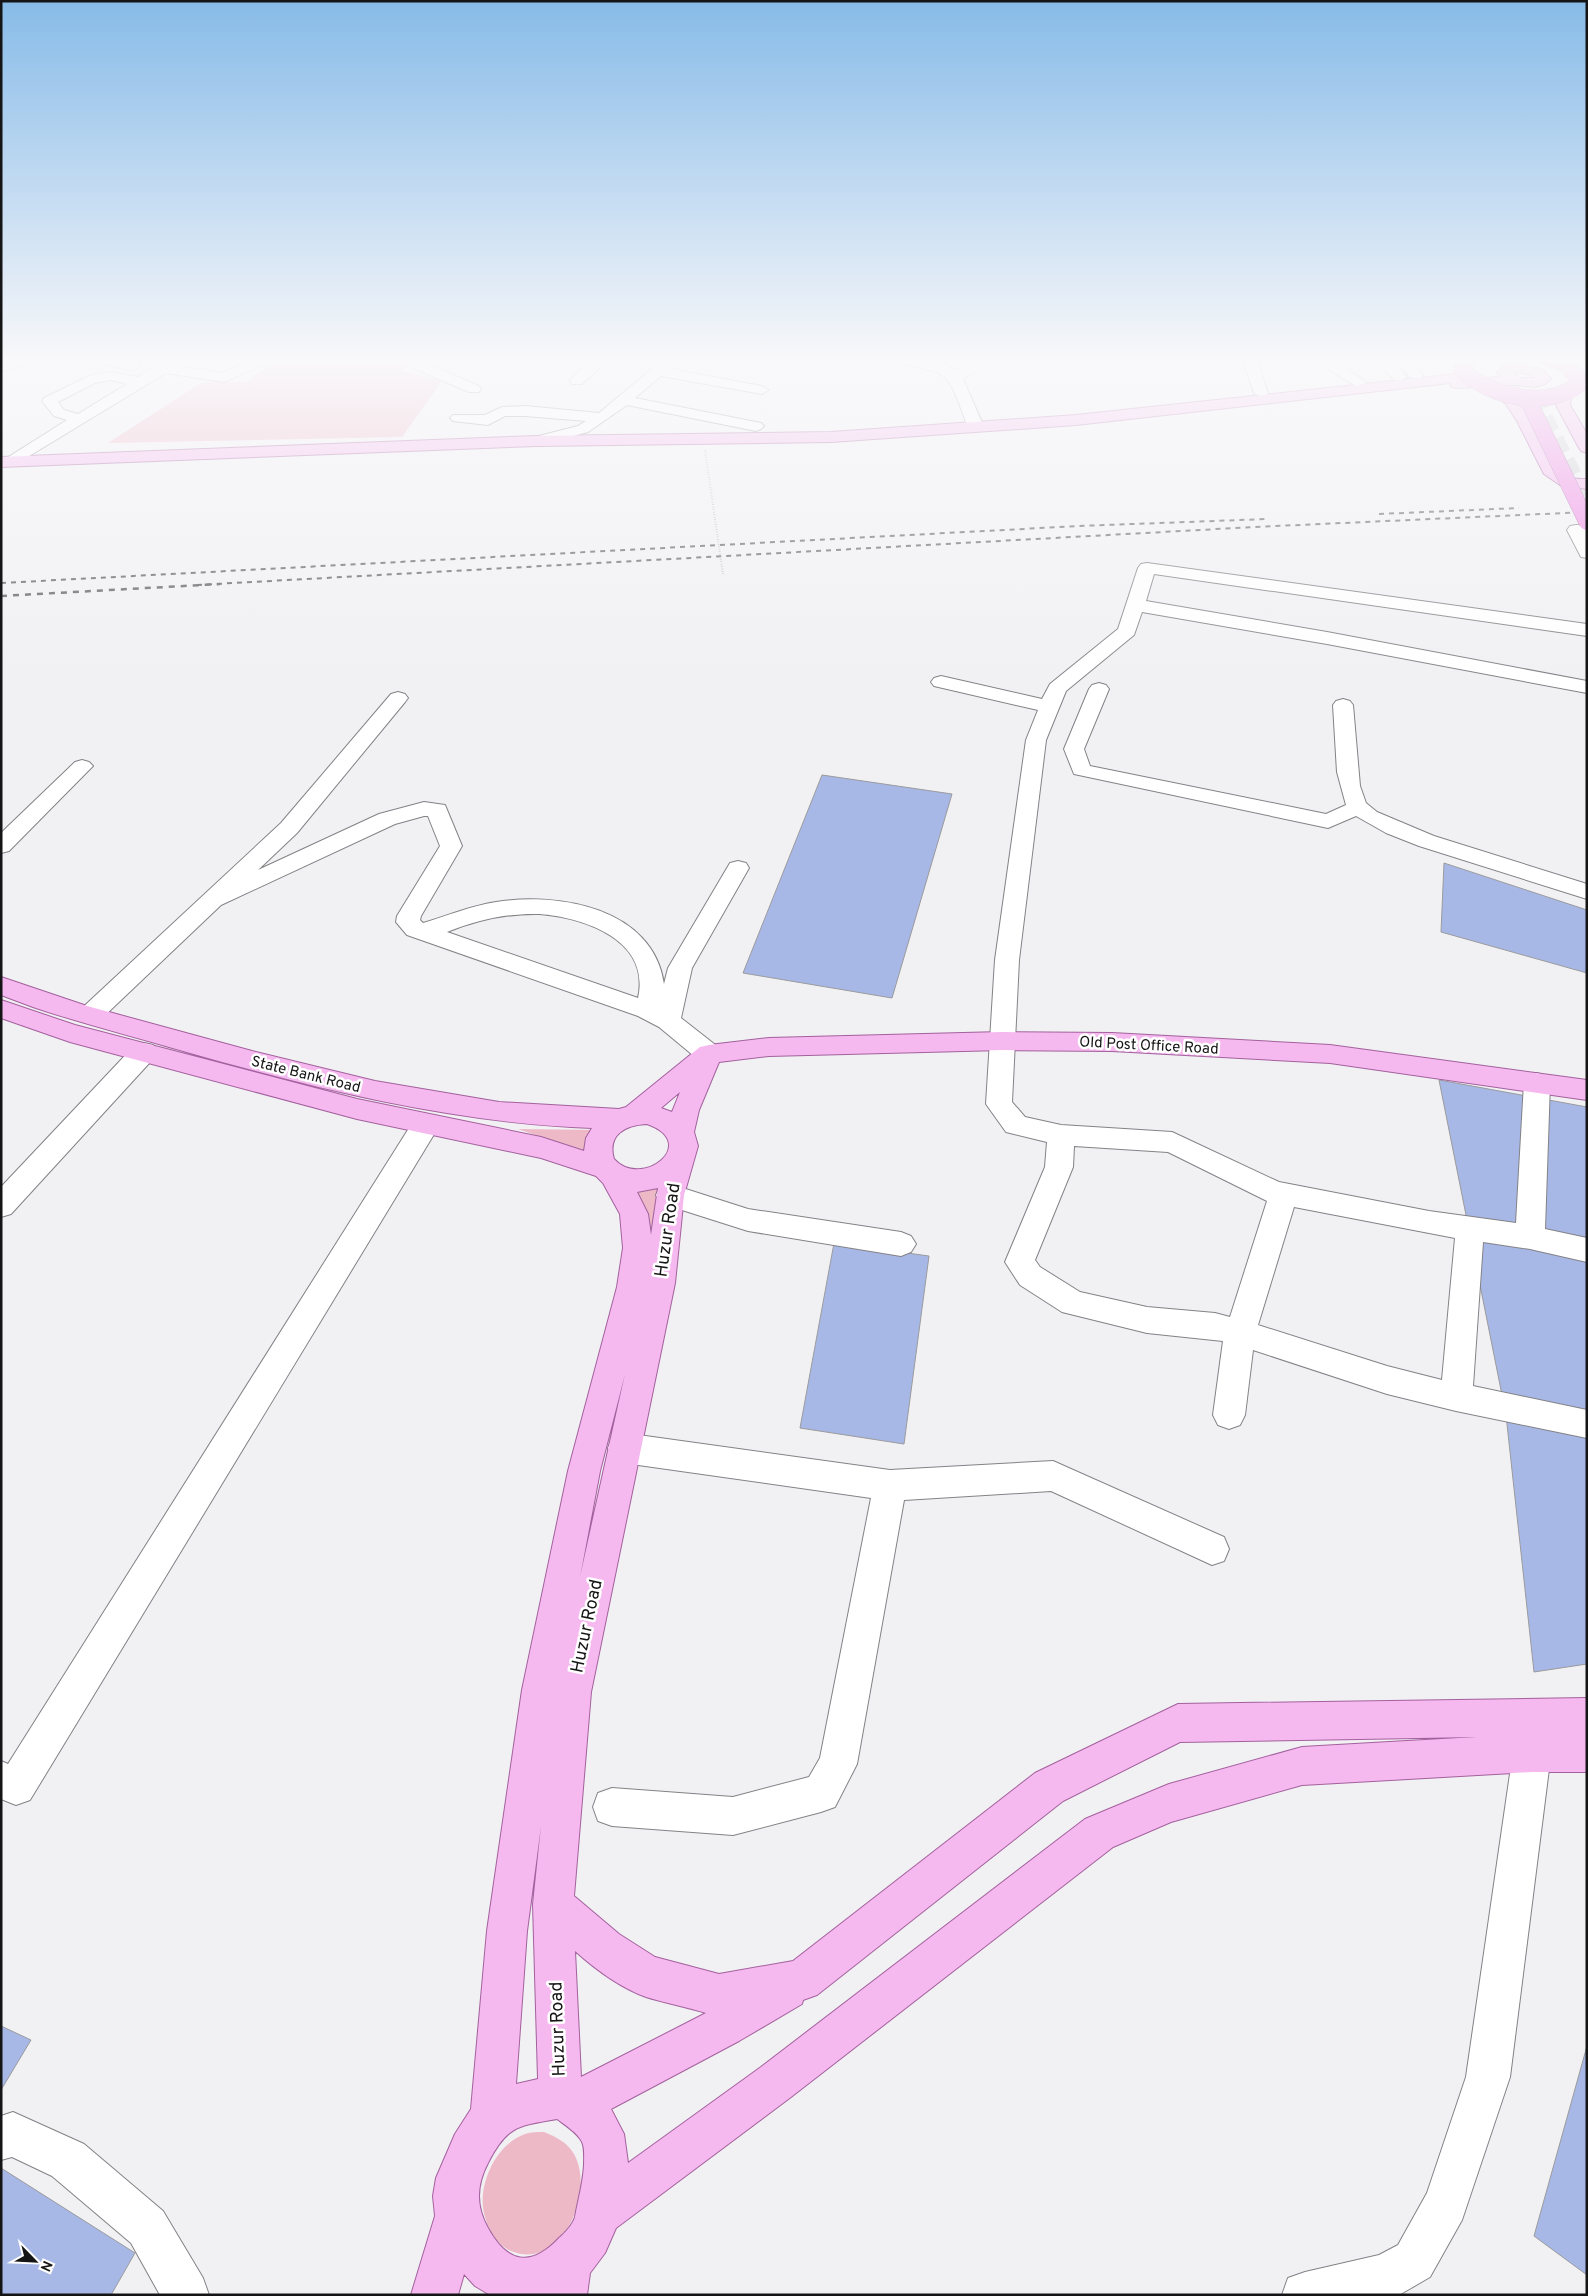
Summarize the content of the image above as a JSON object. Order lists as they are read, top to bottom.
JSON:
{
  "streets": {
    "main road": ["Old Post Office Road", "State Bank Road", "Huzur Road"]
  },
  "crossings": [
    ["State Bank Road", "Huzur Road"]
  ],
  "north": "bottom right"
}
